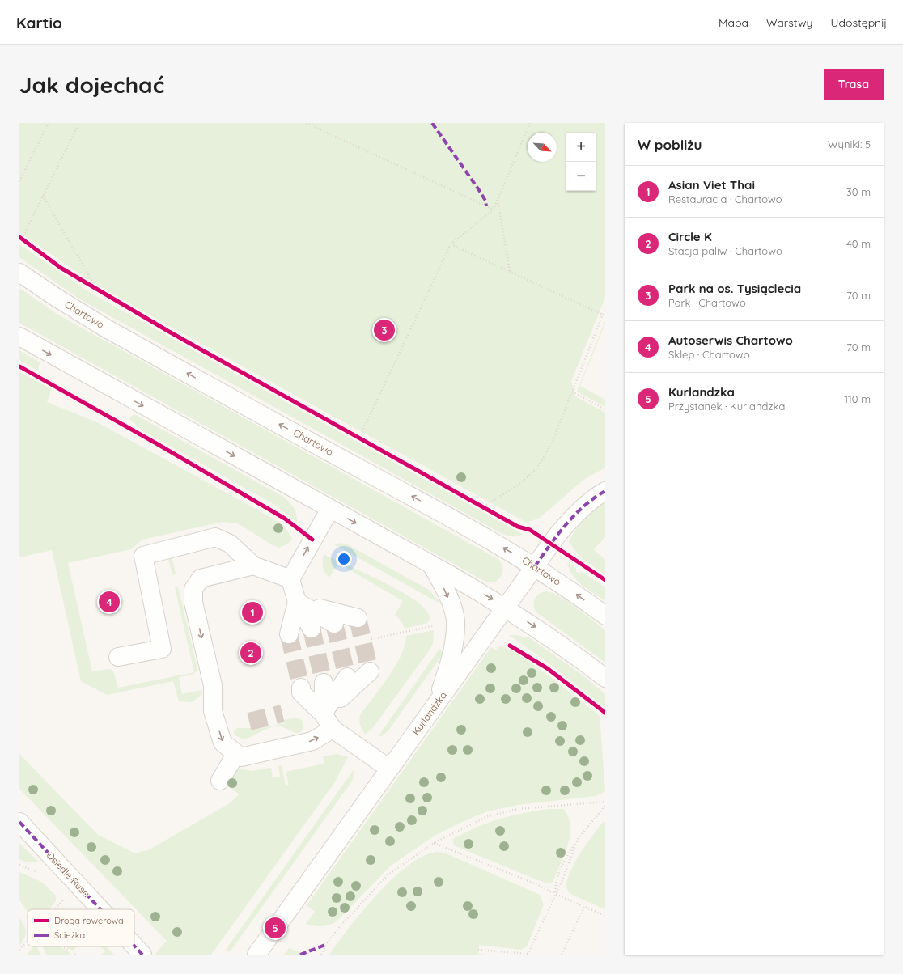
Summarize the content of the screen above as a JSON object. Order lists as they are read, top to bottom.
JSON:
{
  "streets": {
    "street": ["Chartowo", "Kurlandzka", "Osiedle Rusa"]
  },
  "crossings": [
    ["Chartowo", "Kurlandzka"]
  ],
  "legend": ["Droga rowerowa", "Ścieżka"],
  "north": "bottom right",
  "page": {
    "header": "Kartio",
    "nav": ["Mapa", "Warstwy", "Udostępnij"],
    "buttons": "Trasa",
    "title": "Jak dojechać",
    "heading": ["W pobliżu", "Wyniki: 5"],
    "map_buttons": ["+", "−"],
    "list": [
      {
        "mark": "1",
        "name": "Asian Viet Thai",
        "note": "Restauracja · Chartowo",
        "value": "30 m"
      },
      {
        "mark": "2",
        "name": "Circle K",
        "note": "Stacja paliw · Chartowo",
        "value": "40 m"
      },
      {
        "mark": "3",
        "name": "Park na os. Tysiąclecia",
        "note": "Park · Chartowo",
        "value": "70 m"
      },
      {
        "mark": "4",
        "name": "Autoserwis Chartowo",
        "note": "Sklep · Chartowo",
        "value": "70 m"
      },
      {
        "mark": "5",
        "name": "Kurlandzka",
        "note": "Przystanek · Kurlandzka",
        "value": "110 m"
      }
    ],
    "pins": [
      "3",
      "4",
      "1",
      "2",
      "5"
    ]
  }
}
